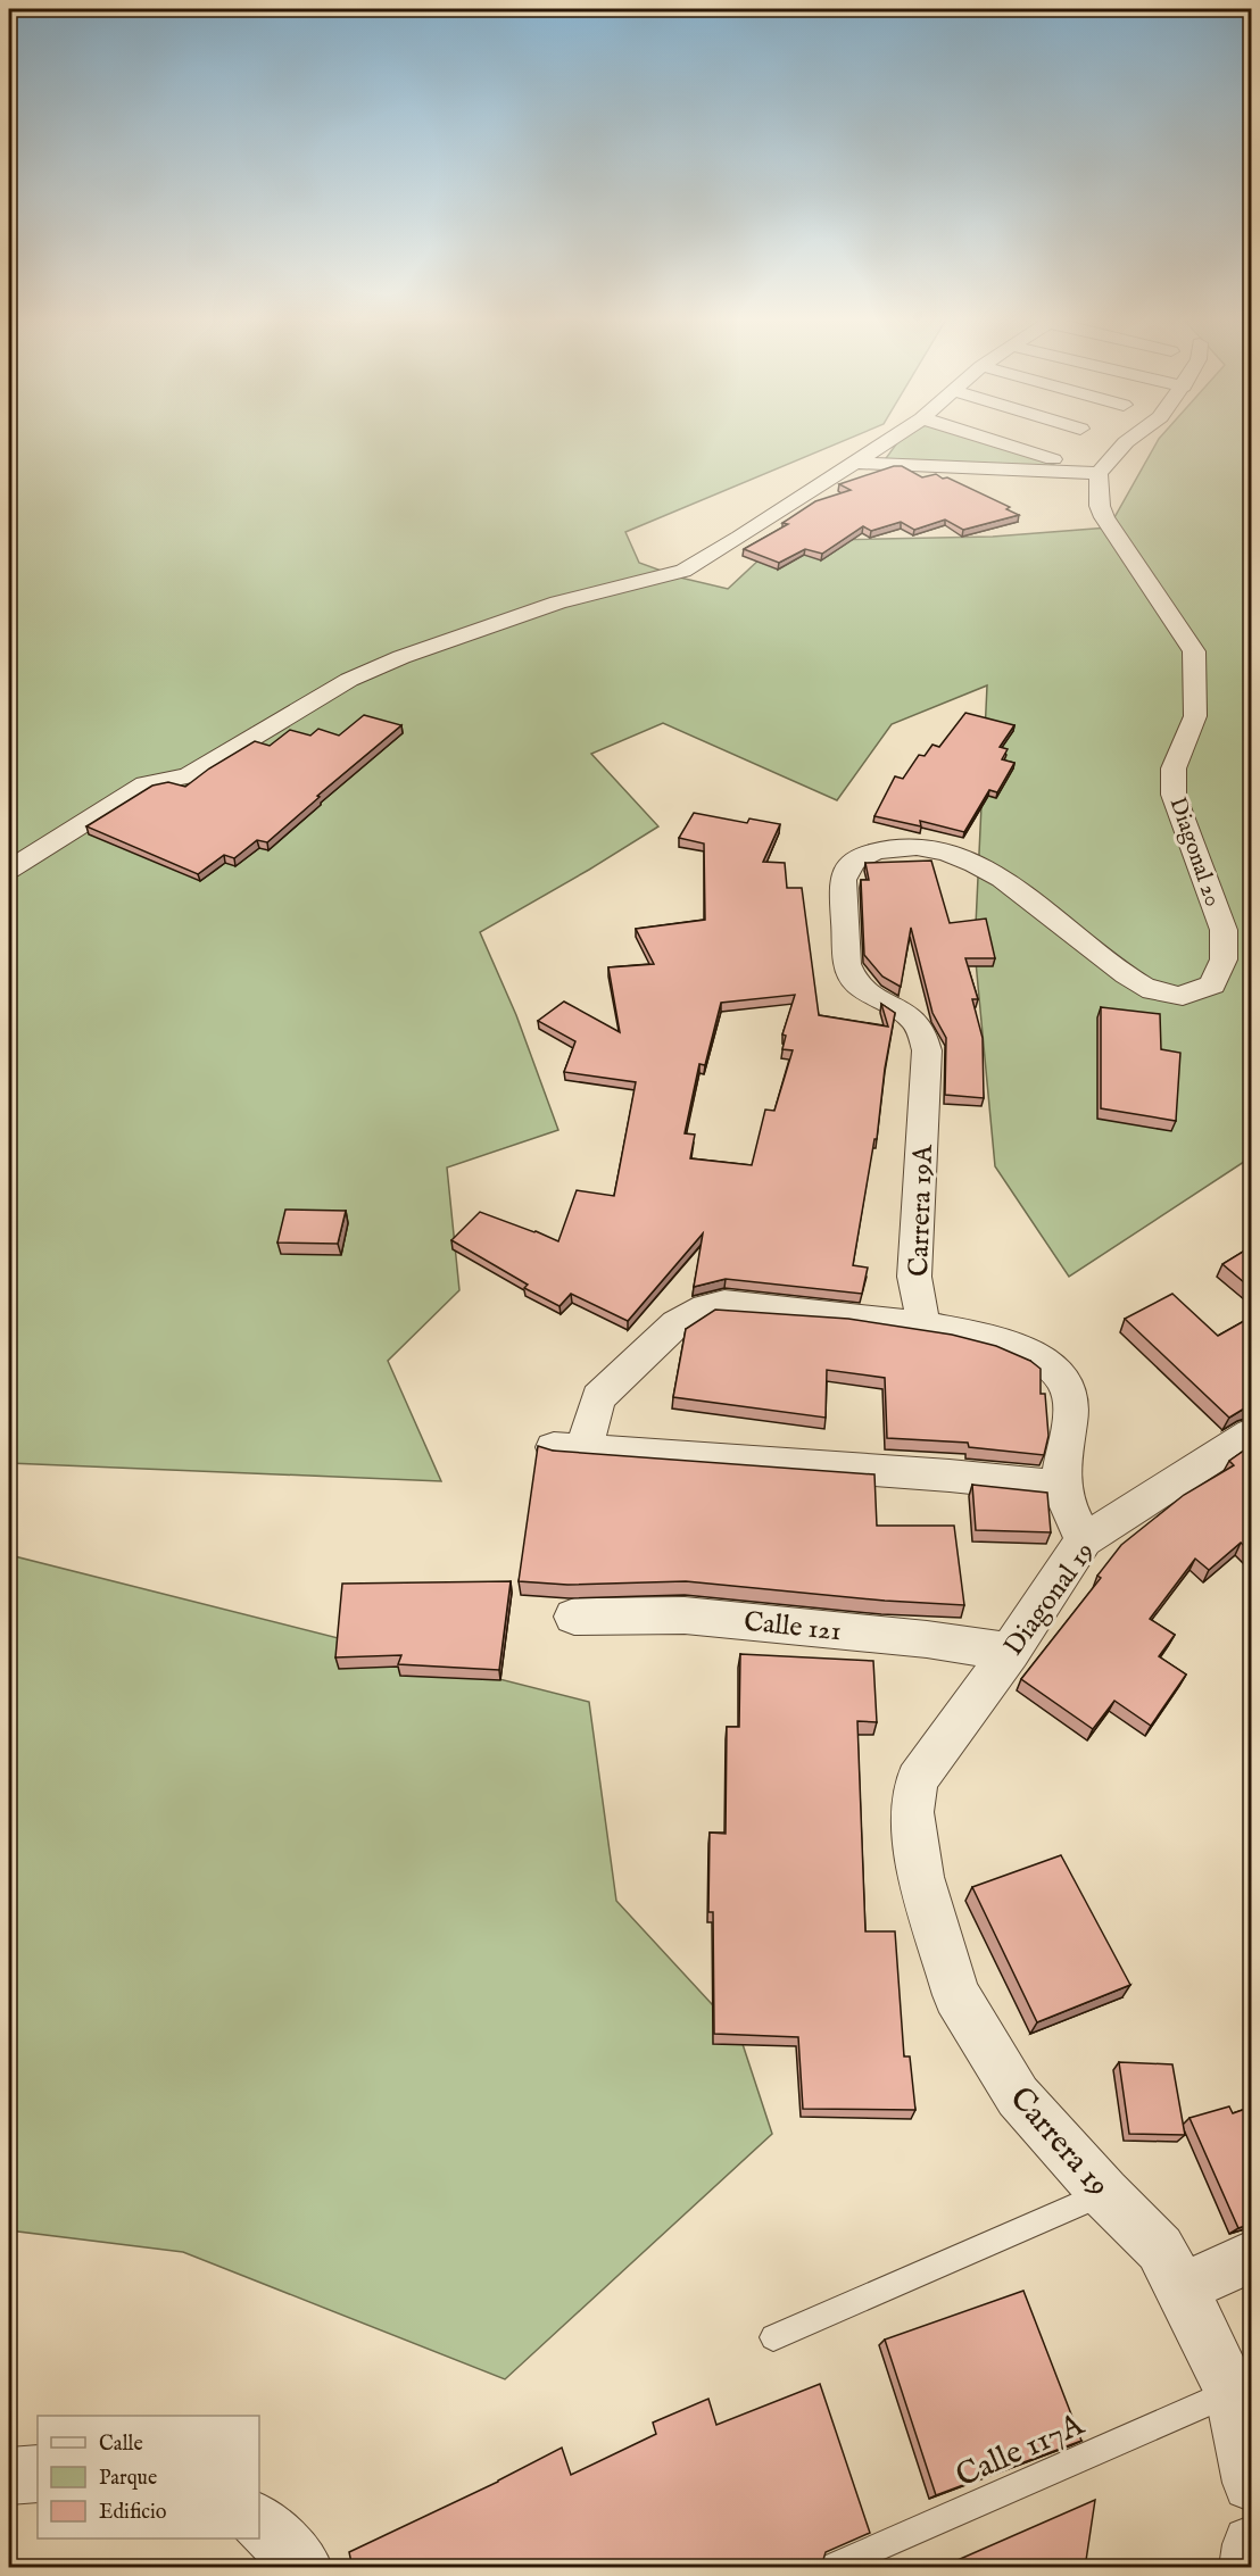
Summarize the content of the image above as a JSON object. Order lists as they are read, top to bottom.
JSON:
{
  "streets": {
    "street": [
      "Diagonal 20",
      "Carrera 19A",
      "Diagonal 19",
      "Calle 121",
      "Carrera 19"
    ],
    "lane": ["Calle 117A"]
  },
  "crossings": [
    ["Diagonal 20", "Carrera 19A"],
    ["Diagonal 19", "Calle 121"],
    ["Diagonal 19", "Carrera 19"],
    ["Carrera 19", "Calle 117A"]
  ],
  "legend": ["Calle", "Parque", "Edificio"]
}
